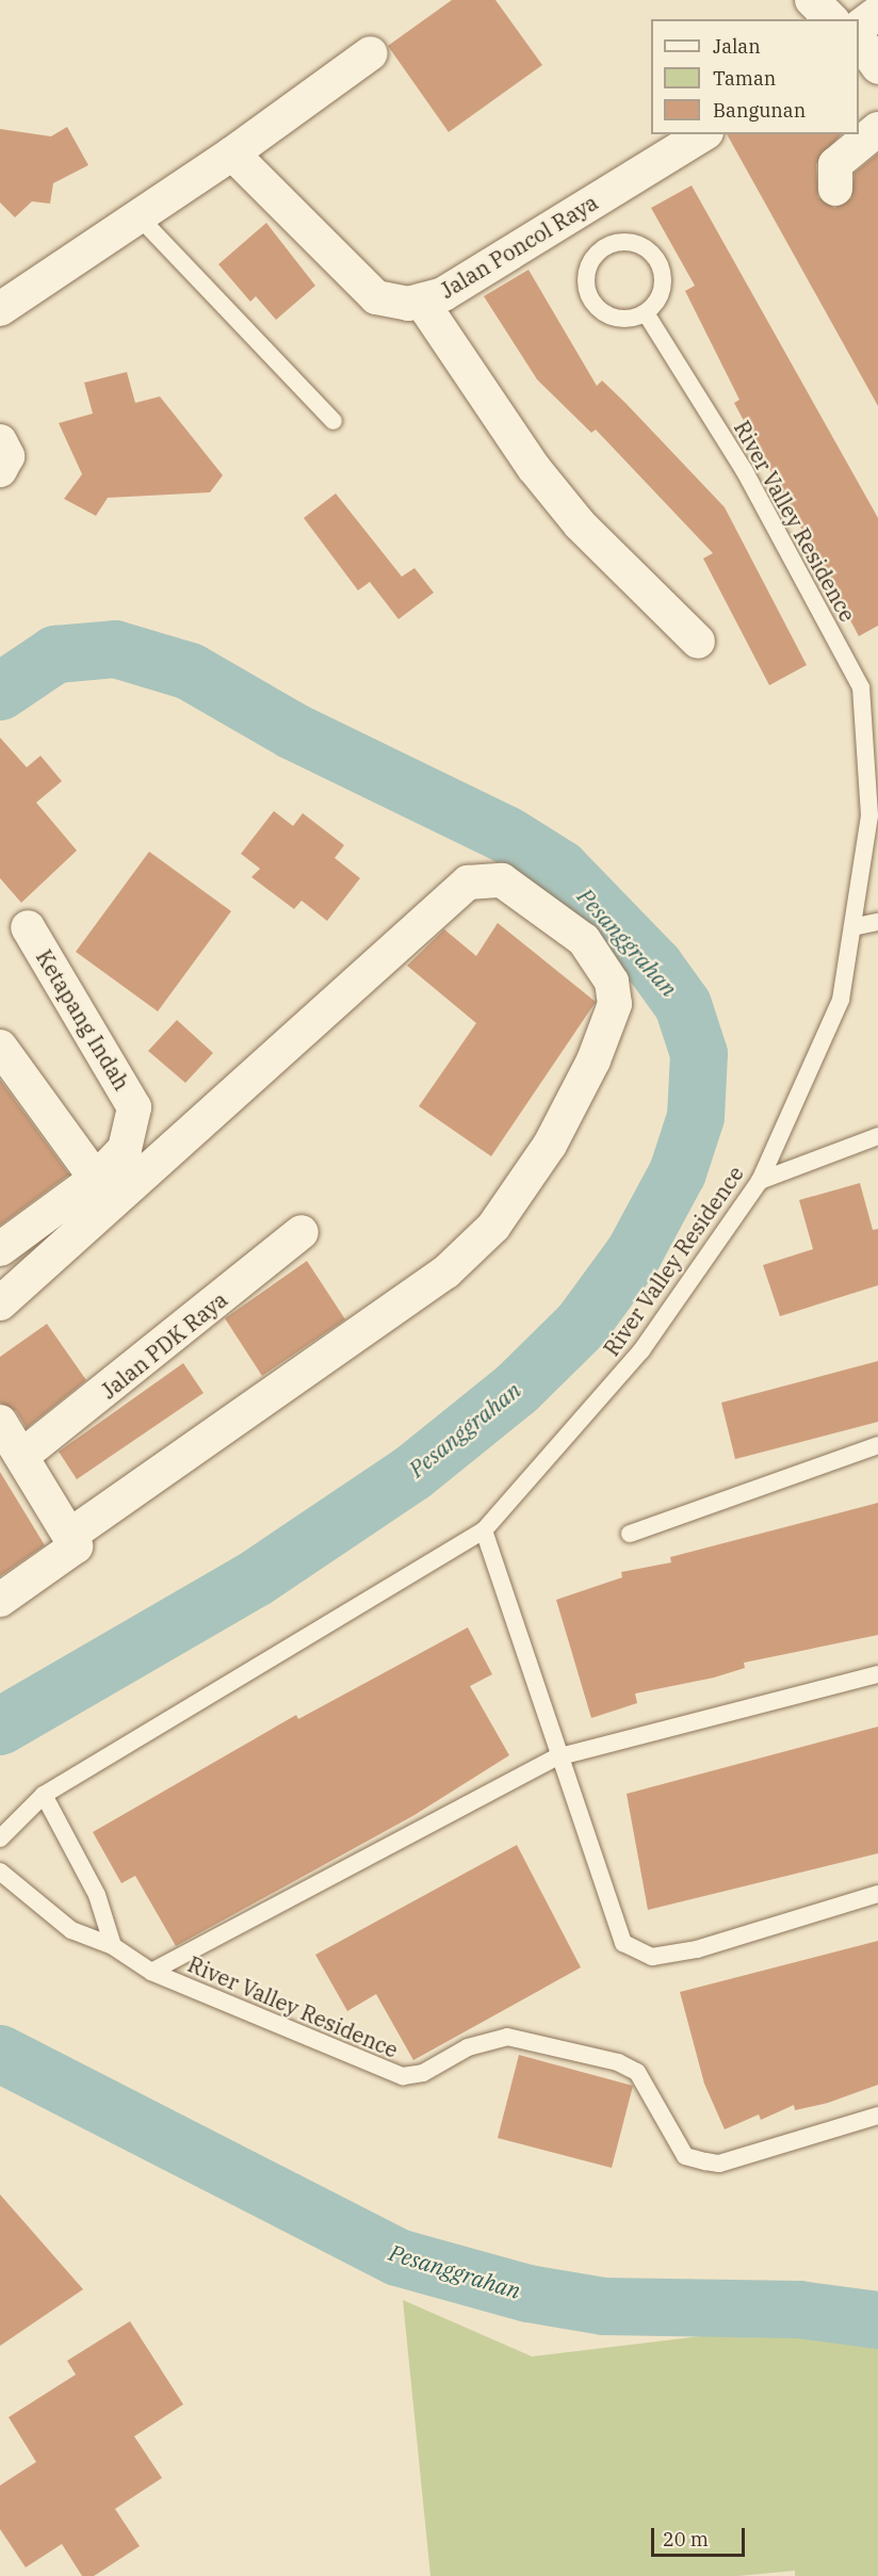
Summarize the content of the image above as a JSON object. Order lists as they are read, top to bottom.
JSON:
{
  "streets": {
    "street": ["Jalan Poncol Raya", "Ketapang Indah", "Jalan PDK Raya"],
    "lane": ["River Valley Residence"]
  },
  "water": ["Pesanggrahan"],
  "legend": ["Jalan", "Taman", "Bangunan"],
  "scale_bar": "20 m"
}
